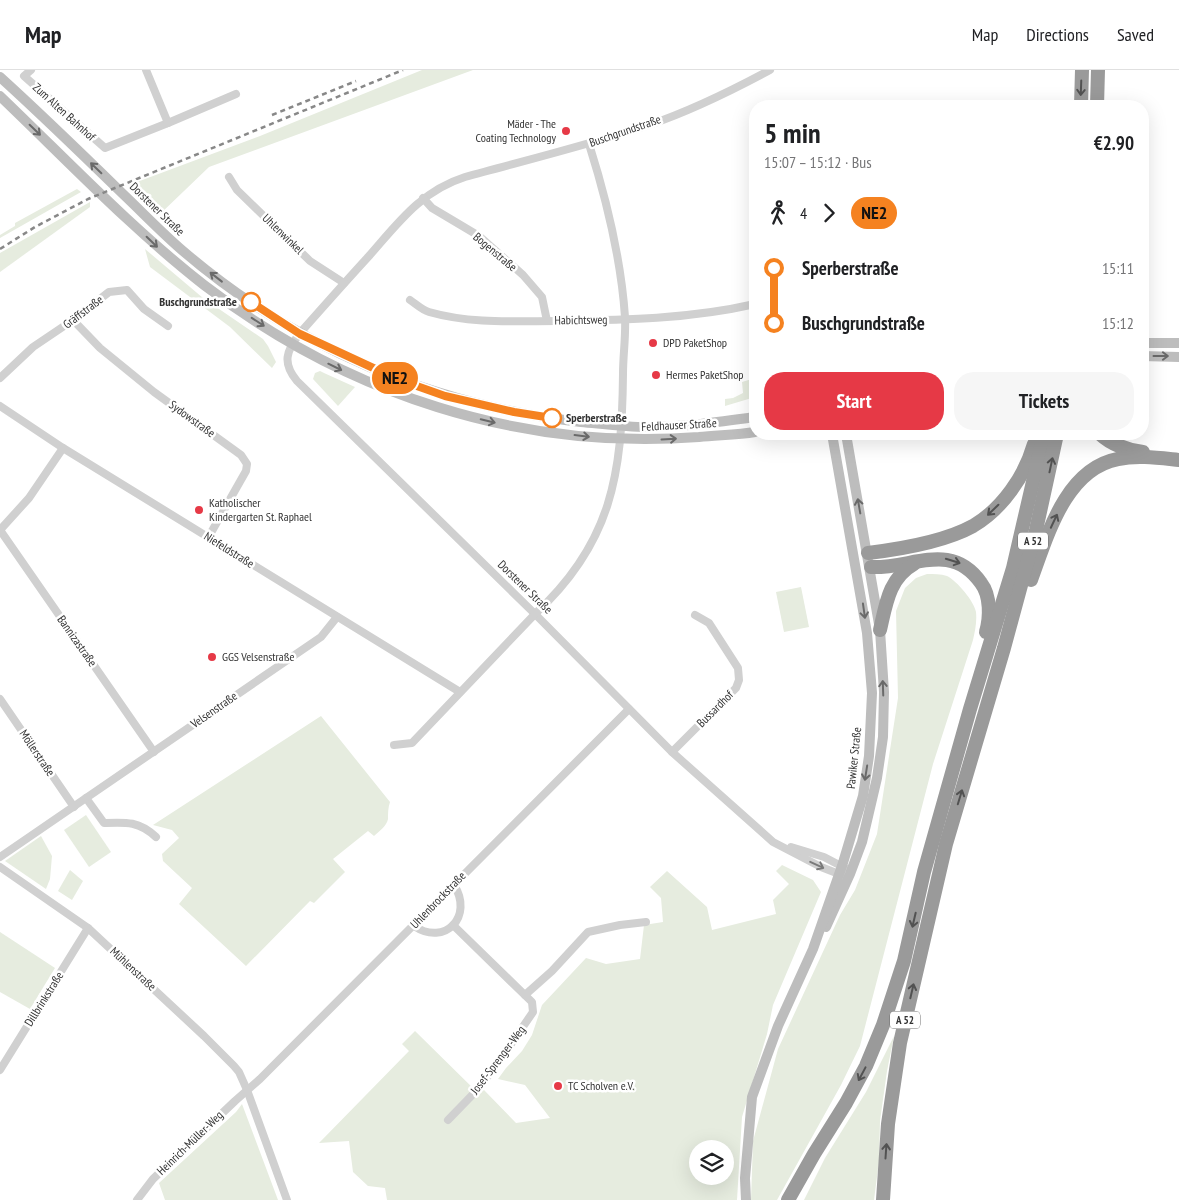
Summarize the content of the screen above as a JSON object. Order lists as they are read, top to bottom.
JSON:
{
  "streets": {
    "highway": ["A 52"],
    "main road": ["Dorstener Straße", "Feldhauser Straße", "Pawiker Straße"],
    "street": [
      "Zum Alten Bahnhof",
      "Buschgrundstraße",
      "Uhlenwinkel",
      "Bogenstraße",
      "Gräffstraße",
      "Habichtsweg",
      "Sydowstraße",
      "Niefeldstraße",
      "Bannizastraße",
      "Bussardhof",
      "Velsenstraße",
      "Möllerstraße",
      "Uhlenbrockstraße",
      "Mühlenstraße",
      "Dillbrinkstraße",
      "Josef-Sprenger-Weg",
      "Heinrich-Müller-Weg"
    ]
  },
  "crossings": [
    ["Buschgrundstraße", "Dorstener Straße"],
    ["Buschgrundstraße", "Uhlenwinkel"],
    ["Buschgrundstraße", "Bogenstraße"],
    ["Buschgrundstraße", "Feldhauser Straße"],
    ["Dorstener Straße", "Feldhauser Straße"],
    ["Dorstener Straße", "Bussardhof"],
    ["Dorstener Straße", "Pawiker Straße"],
    ["Dorstener Straße", "Uhlenbrockstraße"],
    ["Bogenstraße", "Habichtsweg"],
    ["Gräffstraße", "Sydowstraße"],
    ["Sydowstraße", "Niefeldstraße"],
    ["Niefeldstraße", "Velsenstraße"],
    ["Bannizastraße", "Velsenstraße"],
    ["Velsenstraße", "Möllerstraße"],
    ["Uhlenbrockstraße", "Mühlenstraße"],
    ["Uhlenbrockstraße", "Heinrich-Müller-Weg"],
    ["Mühlenstraße", "Dillbrinkstraße"],
    ["Mühlenstraße", "Heinrich-Müller-Weg"]
  ],
  "places": [
    "Mäder - The Coating Technology",
    "Buschgrundstraße",
    "DPD PaketShop",
    "Hermes PaketShop",
    "Sperberstraße",
    "Katholischer Kindergarten St. Raphael",
    "GGS Velsenstraße",
    "TC Scholven e.V."
  ],
  "lines": ["bus line NE2"],
  "page": {
    "header": "Map",
    "nav": ["Map", "Directions", "Saved"],
    "on_map": "NE2",
    "heading": ["5 min", "15:07 – 15:12 · Bus", "€2.90"],
    "legs": ["4", "NE2"],
    "list": [
      {
        "name": "Sperberstraße",
        "value": "15:11"
      },
      {
        "name": "Buschgrundstraße",
        "value": "15:12"
      }
    ],
    "buttons": ["Start", "Tickets"]
  }
}
